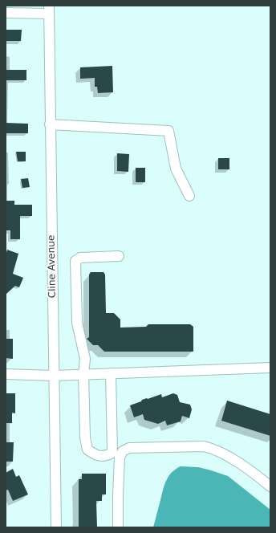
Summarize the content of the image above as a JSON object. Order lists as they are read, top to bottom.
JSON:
{
  "streets": {
    "street": ["Cline Avenue"]
  }
}
